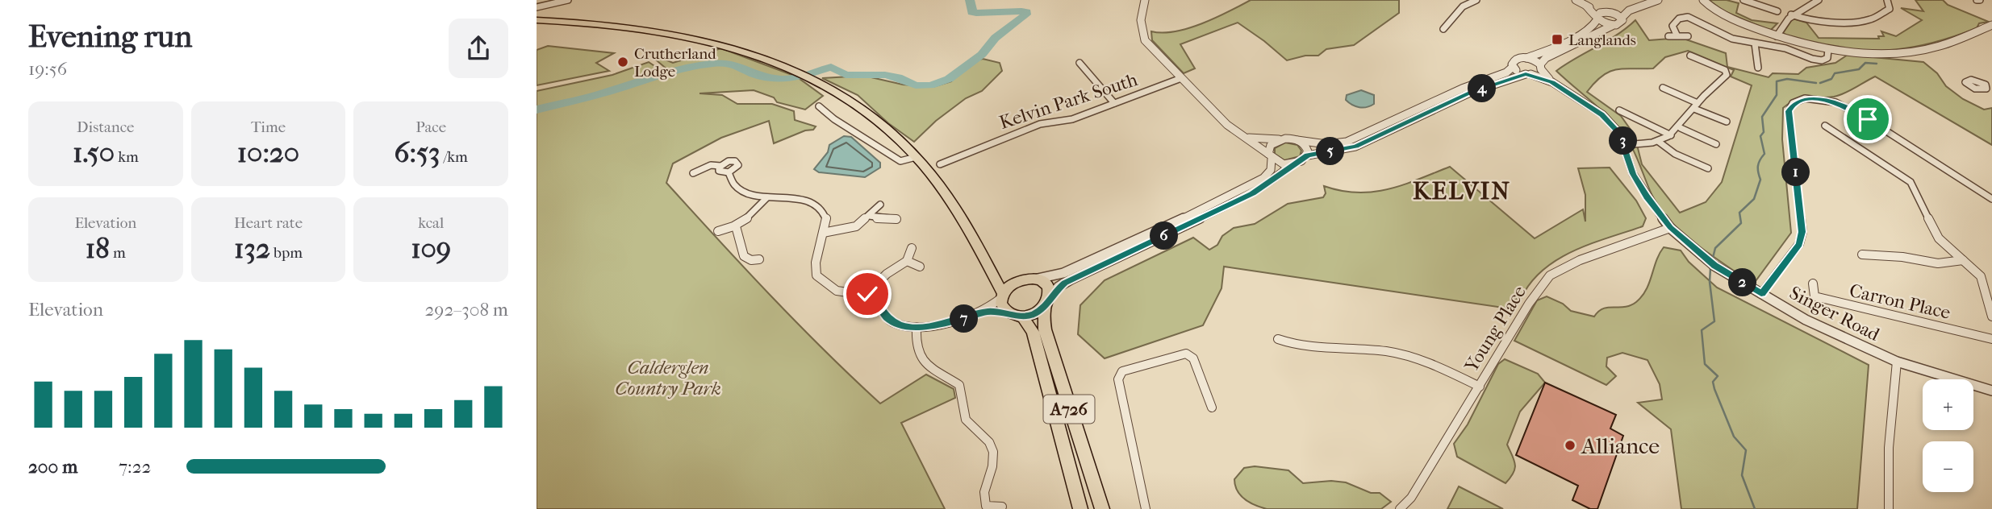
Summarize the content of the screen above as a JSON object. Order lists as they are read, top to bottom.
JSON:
{
  "streets": {
    "main road": ["A726"],
    "street": [
      "Kelvin Park South",
      "Carron Place",
      "Singer Road",
      "Young Place"
    ]
  },
  "crossings": [
    ["Singer Road", "Young Place"]
  ],
  "districts": ["KELVIN"],
  "parks": ["Calderglen Country Park"],
  "places": {
    "transit": ["Langlands"],
    "other": ["Crutherland Lodge", "Alliance"]
  },
  "page": {
    "heading": ["Evening run", "19:56"],
    "pins": [
      "4",
      "3",
      "5",
      "1",
      "6",
      "2",
      "7"
    ],
    "stats": [
      ["Distance", "1.50 km"],
      ["Time", "10:20"],
      ["Pace", "6:53 /km"],
      ["Elevation", "18 m"],
      ["Heart rate", "132 bpm"],
      ["kcal", "109"]
    ],
    "chart": ["Elevation", "292–308 m"],
    "map_buttons": ["+", "−"],
    "list": [
      {
        "name": "200 m",
        "note": "7:22"
      }
    ]
  }
}
